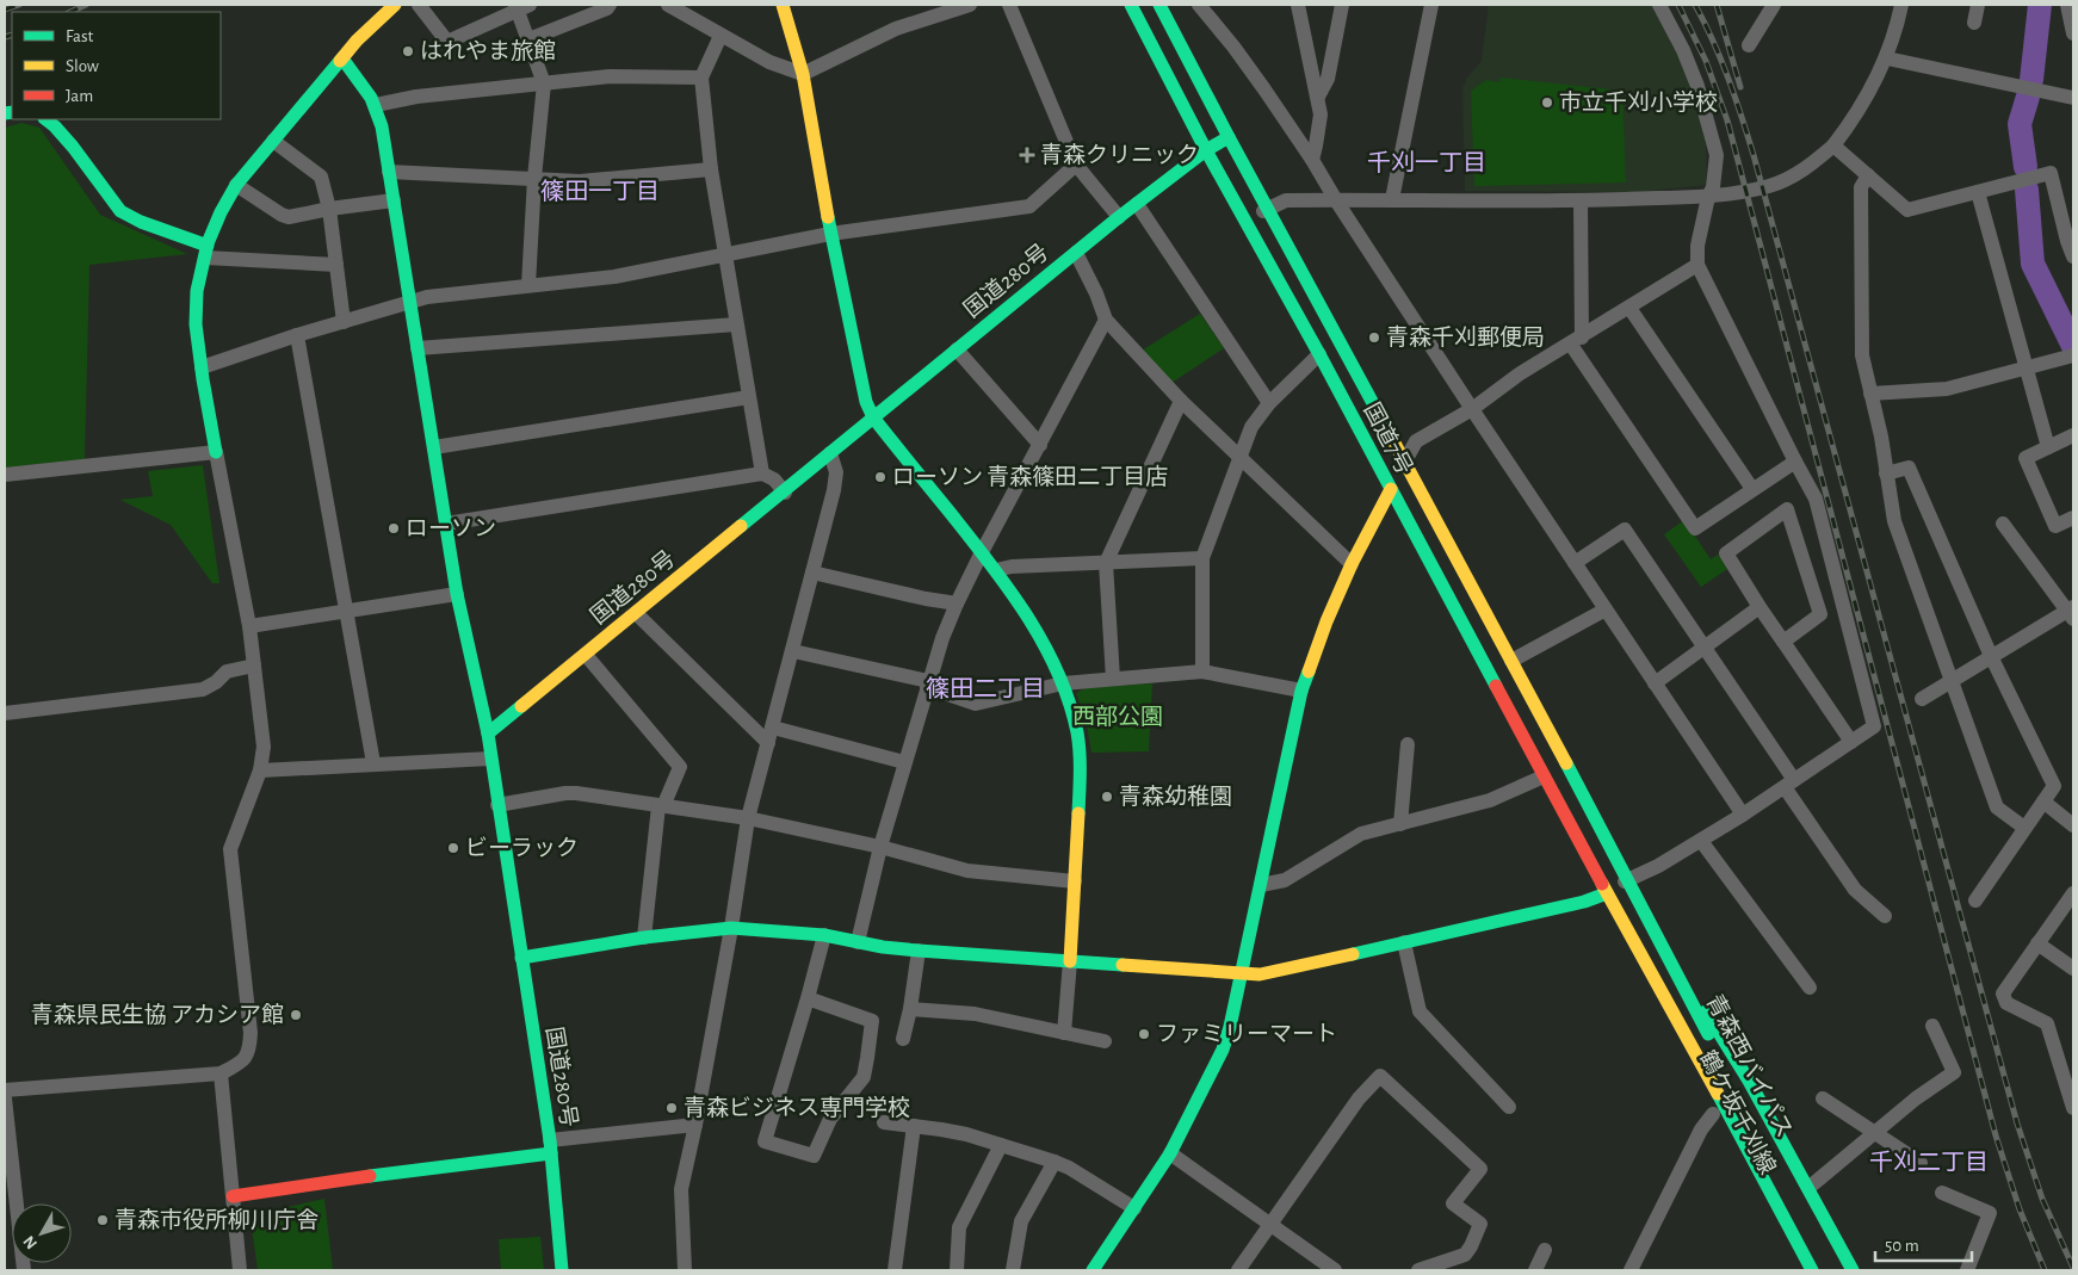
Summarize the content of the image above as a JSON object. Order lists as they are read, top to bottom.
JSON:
{
  "streets": {
    "main road": [
      "国道280号",
      "国道7号",
      "青森西バイパス",
      "鶴ケ坂千刈線"
    ]
  },
  "crossings": [
    ["国道280号", "国道7号"],
    ["国道7号", "青森西バイパス"],
    ["国道7号", "鶴ケ坂千刈線"],
    ["青森西バイパス", "鶴ケ坂千刈線"]
  ],
  "districts": [
    "千刈一丁目",
    "篠田一丁目",
    "篠田二丁目",
    "千刈二丁目"
  ],
  "parks": ["西部公園"],
  "places": {
    "other": [
      "はれやま旅館",
      "市立千刈小学校",
      "青森千刈郵便局",
      "ローソン 青森篠田二丁目店",
      "ローソン",
      "青森幼稚園",
      "ビーラック",
      "青森県民生協 アカシア館",
      "ファミリーマート",
      "青森ビジネス専門学校",
      "青森市役所柳川庁舎"
    ],
    "health": ["青森クリニック"]
  },
  "legend": ["Fast", "Slow", "Jam"],
  "scale_bar": "50 m",
  "north": "bottom left"
}
